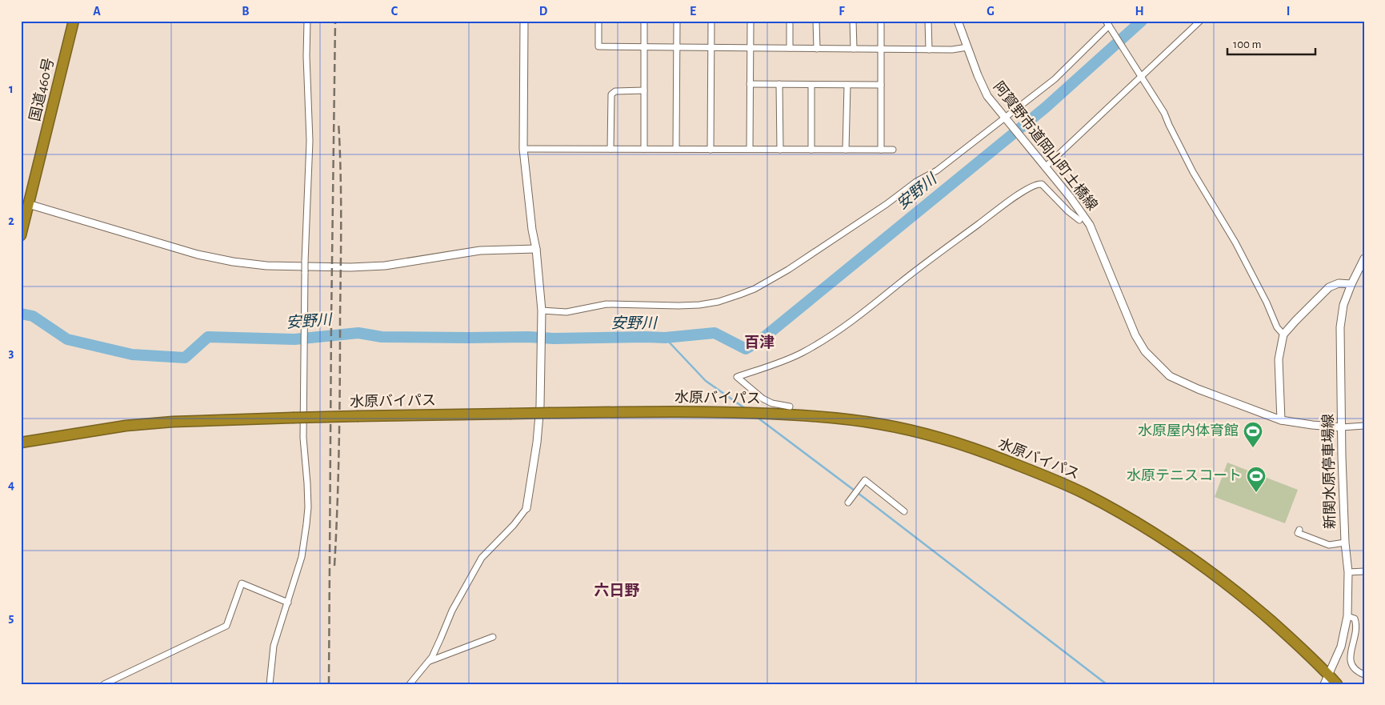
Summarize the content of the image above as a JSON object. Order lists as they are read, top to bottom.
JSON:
{
  "streets": {
    "highway": ["国道460号", "水原バイパス"],
    "street": ["阿賀野市道岡山町土橋線", "新関水原停車場線"]
  },
  "crossings": [
    ["阿賀野市道岡山町土橋線", "新関水原停車場線"],
    ["水原バイパス", "新関水原停車場線"]
  ],
  "districts": ["百津", "六日野"],
  "water": ["安野川"],
  "places": {
    "sports": ["水原屋内体育館", "水原テニスコート"]
  },
  "scale_bar": "100 m",
  "grid": {
    "columns": [
      "A",
      "B",
      "C",
      "D",
      "E",
      "F",
      "G",
      "H",
      "I"
    ],
    "rows": [
      "1",
      "2",
      "3",
      "4",
      "5"
    ]
  }
}
